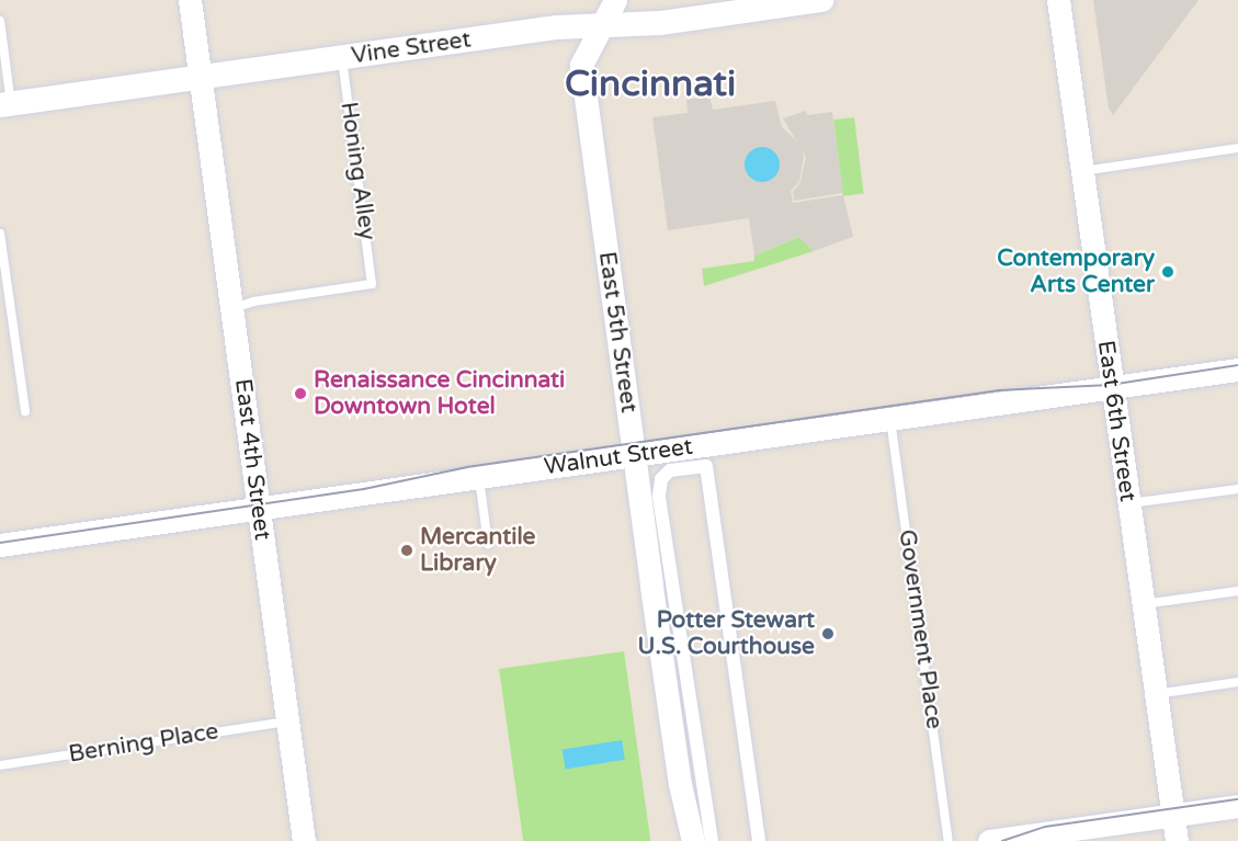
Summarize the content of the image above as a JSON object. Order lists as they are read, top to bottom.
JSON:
{
  "streets": {
    "main road": ["Vine Street"],
    "street": [
      "East 5th Street",
      "East 6th Street",
      "Walnut Street",
      "East 4th Street"
    ],
    "lane": ["Honing Alley", "Government Place", "Berning Place"]
  },
  "crossings": [
    ["Vine Street", "Honing Alley"],
    ["Vine Street", "East 5th Street"],
    ["Vine Street", "East 4th Street"],
    ["Honing Alley", "East 4th Street"],
    ["East 5th Street", "Walnut Street"],
    ["East 6th Street", "Walnut Street"],
    ["Walnut Street", "East 4th Street"],
    ["Walnut Street", "Government Place"],
    ["East 4th Street", "Berning Place"]
  ],
  "districts": ["Cincinnati"],
  "places": [
    "Contemporary Arts Center",
    "Renaissance Cincinnati Downtown Hotel",
    "Mercantile Library",
    "Potter Stewart U.S. Courthouse"
  ]
}
